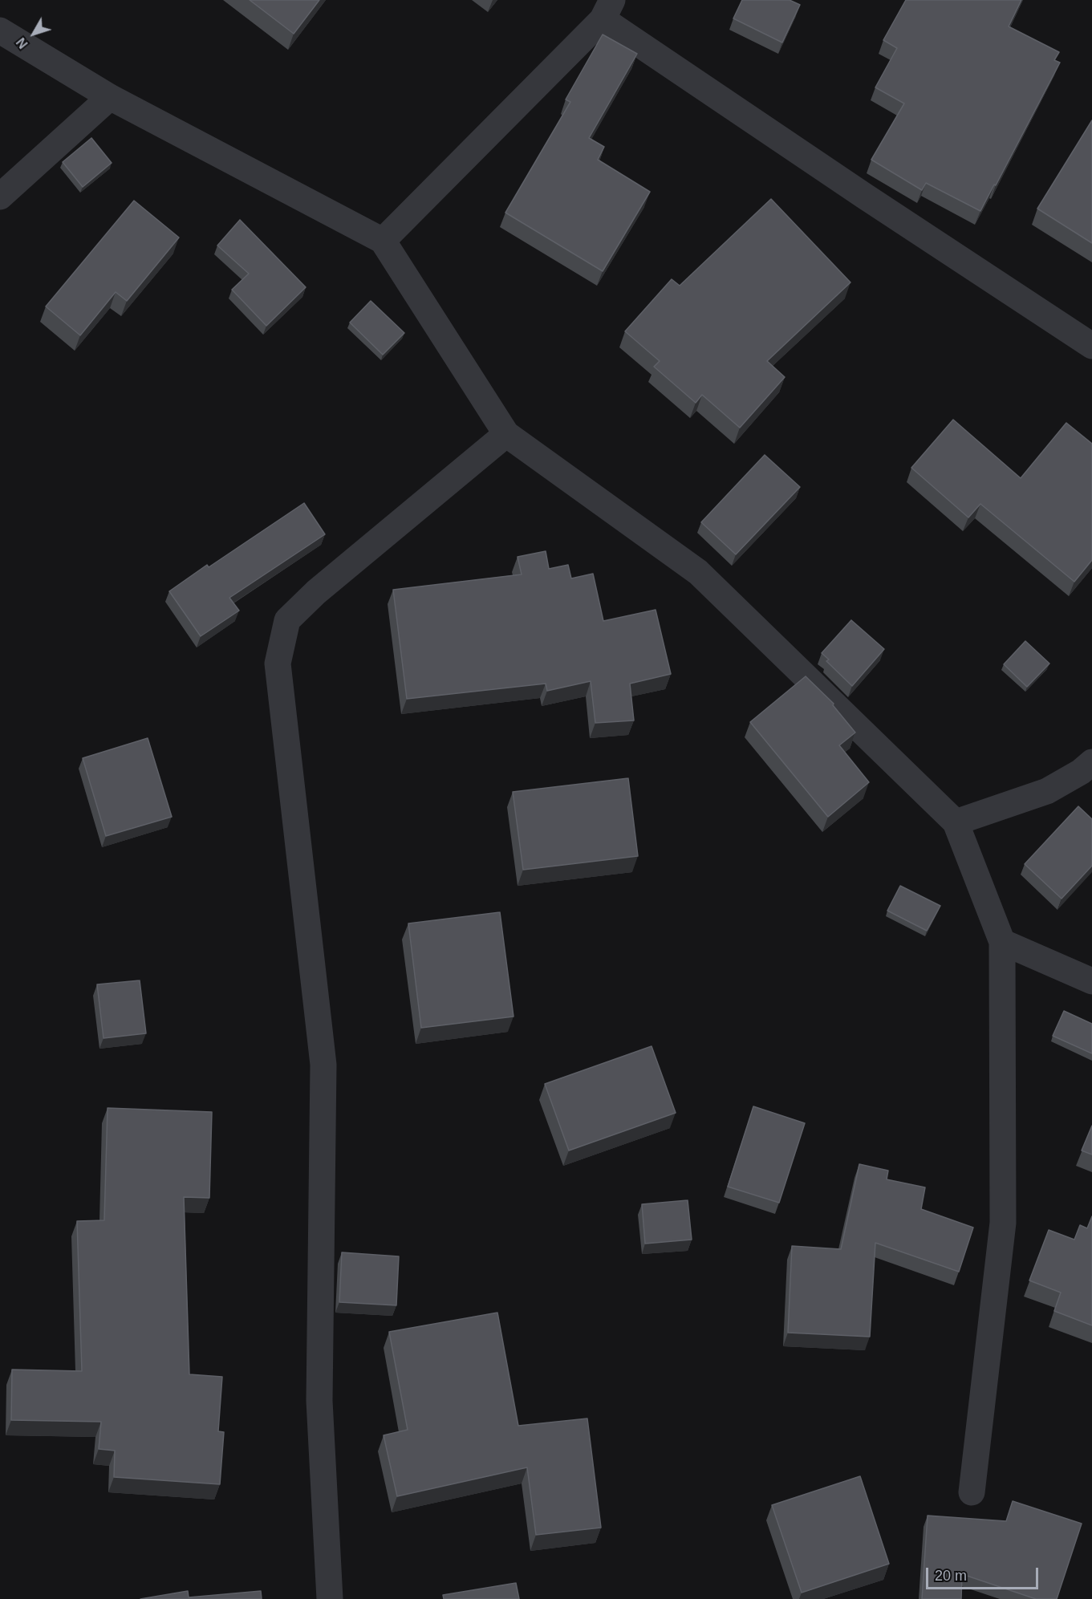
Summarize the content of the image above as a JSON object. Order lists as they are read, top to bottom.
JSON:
{
  "scale_bar": "20 m",
  "north": "bottom left"
}
